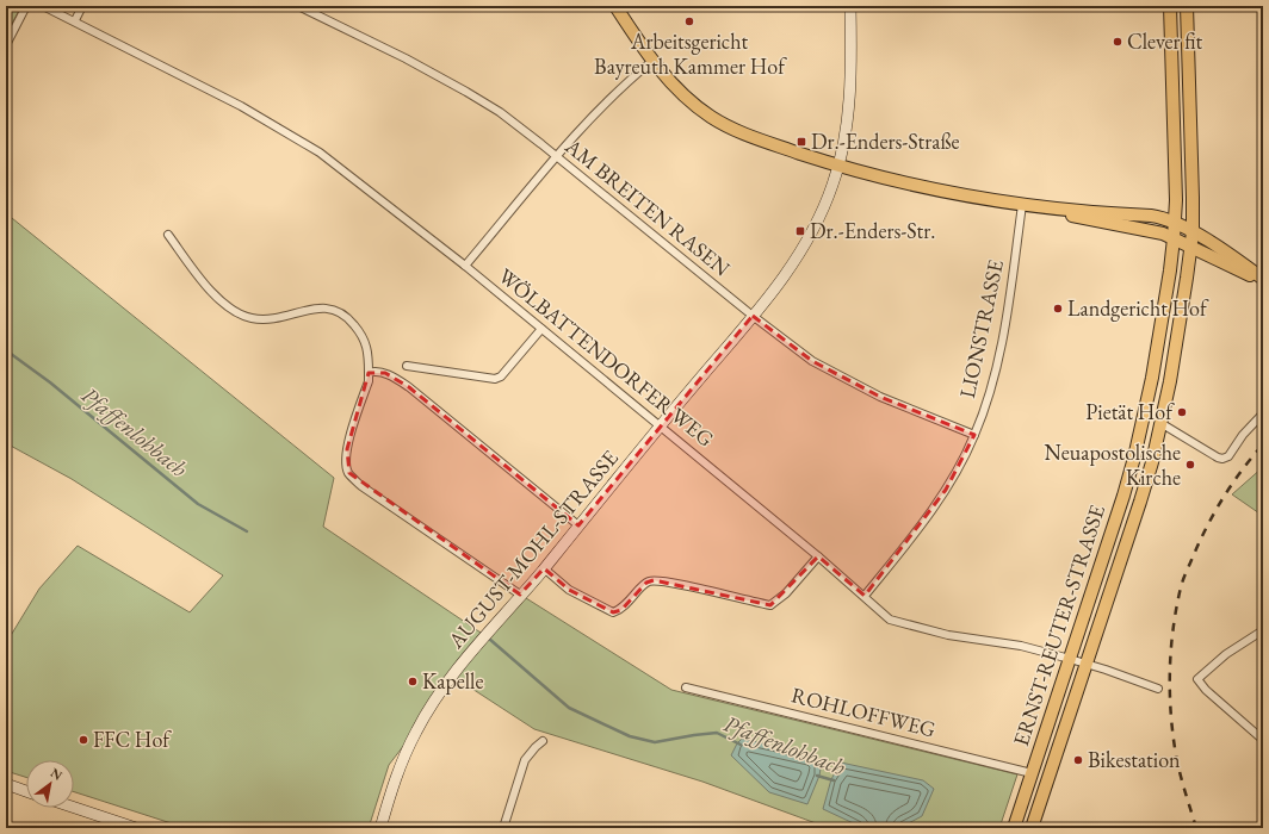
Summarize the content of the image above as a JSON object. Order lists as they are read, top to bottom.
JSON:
{
  "streets": {
    "main road": ["AUGUST-MOHL-STRASSE", "ERNST-REUTER-STRASSE"],
    "street": [
      "AM BREITEN RASEN",
      "LIONSTRASSE",
      "WÖLBATTENDORFER WEG",
      "ROHLOFFWEG"
    ]
  },
  "crossings": [
    ["AM BREITEN RASEN", "LIONSTRASSE"],
    ["LIONSTRASSE", "WÖLBATTENDORFER WEG"],
    ["WÖLBATTENDORFER WEG", "AUGUST-MOHL-STRASSE"],
    ["WÖLBATTENDORFER WEG", "ERNST-REUTER-STRASSE"],
    ["ERNST-REUTER-STRASSE", "ROHLOFFWEG"]
  ],
  "water": ["Pfaffenlohbach"],
  "places": {
    "other": [
      "Arbeitsgericht Bayreuth Kammer Hof",
      "Clever fit",
      "Landgericht Hof",
      "Pietät Hof",
      "Neuapostolische Kirche",
      "Kapelle",
      "FFC Hof",
      "Bikestation"
    ],
    "transit": ["Dr.-Enders-Straße", "Dr.-Enders-Str."]
  },
  "north": "top right"
}
